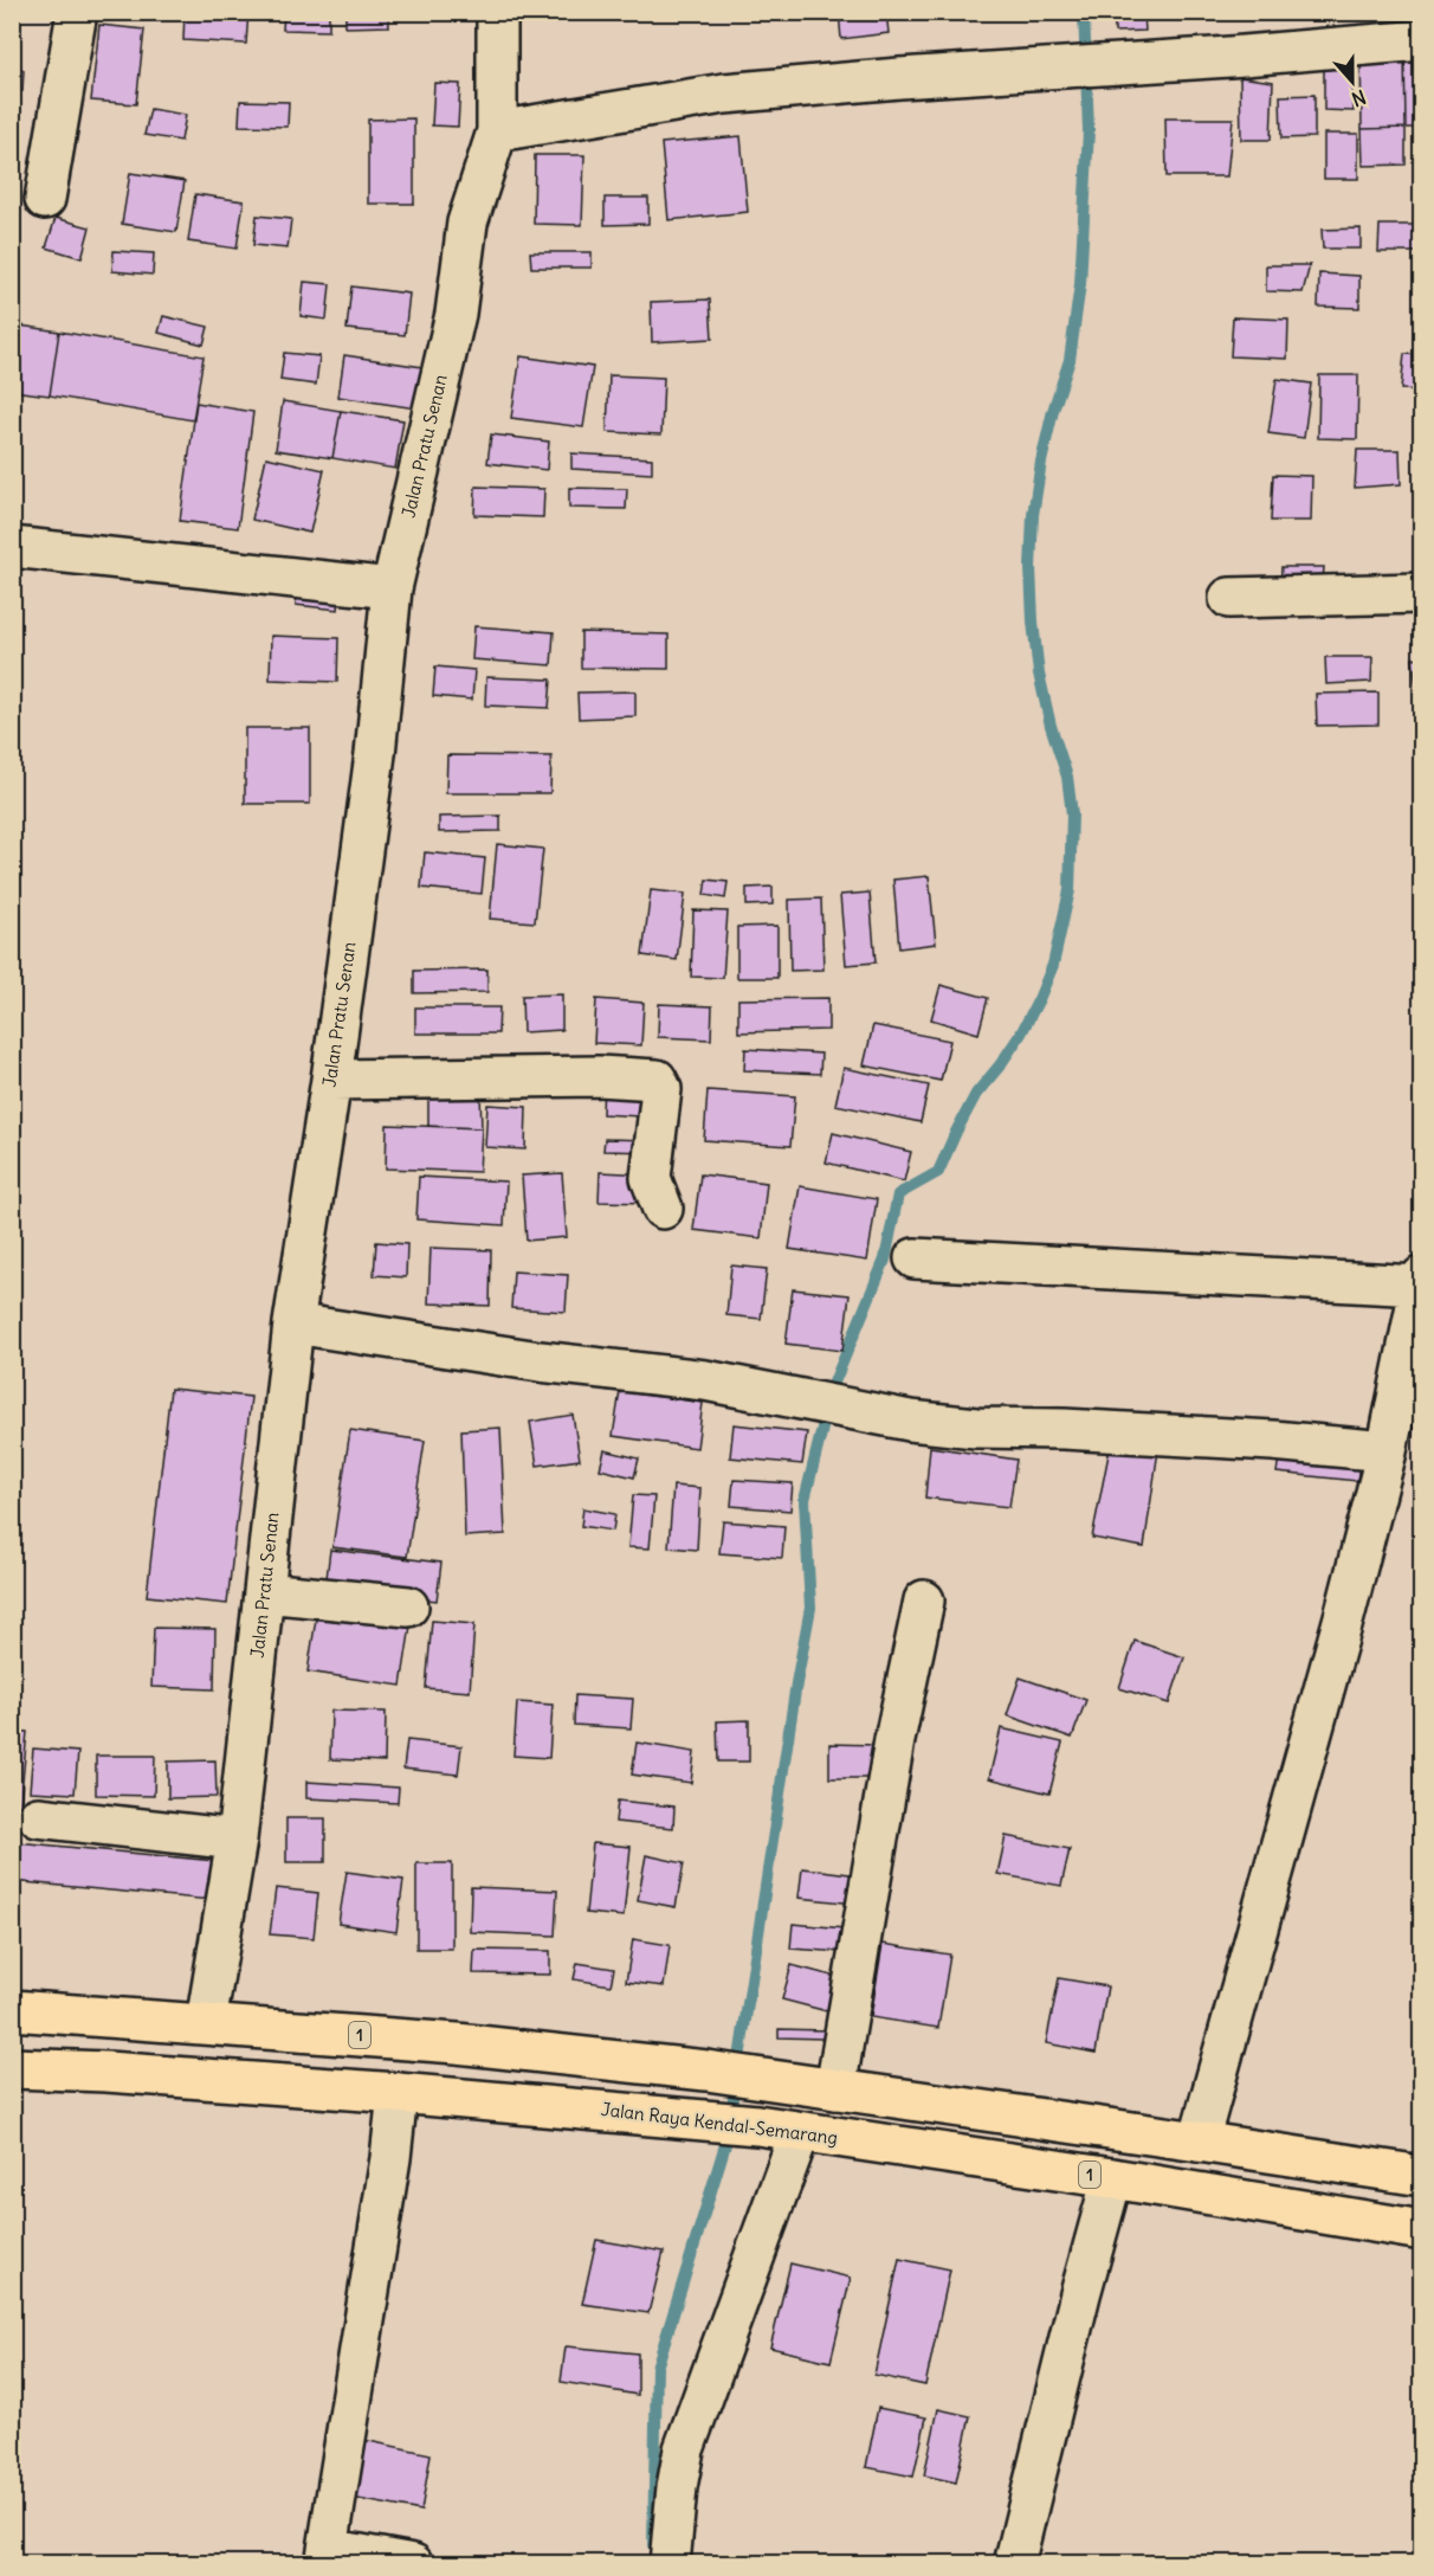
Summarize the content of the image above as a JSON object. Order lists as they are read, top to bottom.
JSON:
{
  "streets": {
    "highway": ["1", "Jalan Raya Kendal-Semarang"],
    "street": ["Jalan Pratu Senan"]
  },
  "crossings": [
    ["Jalan Pratu Senan", "1"]
  ],
  "north": "bottom"
}
